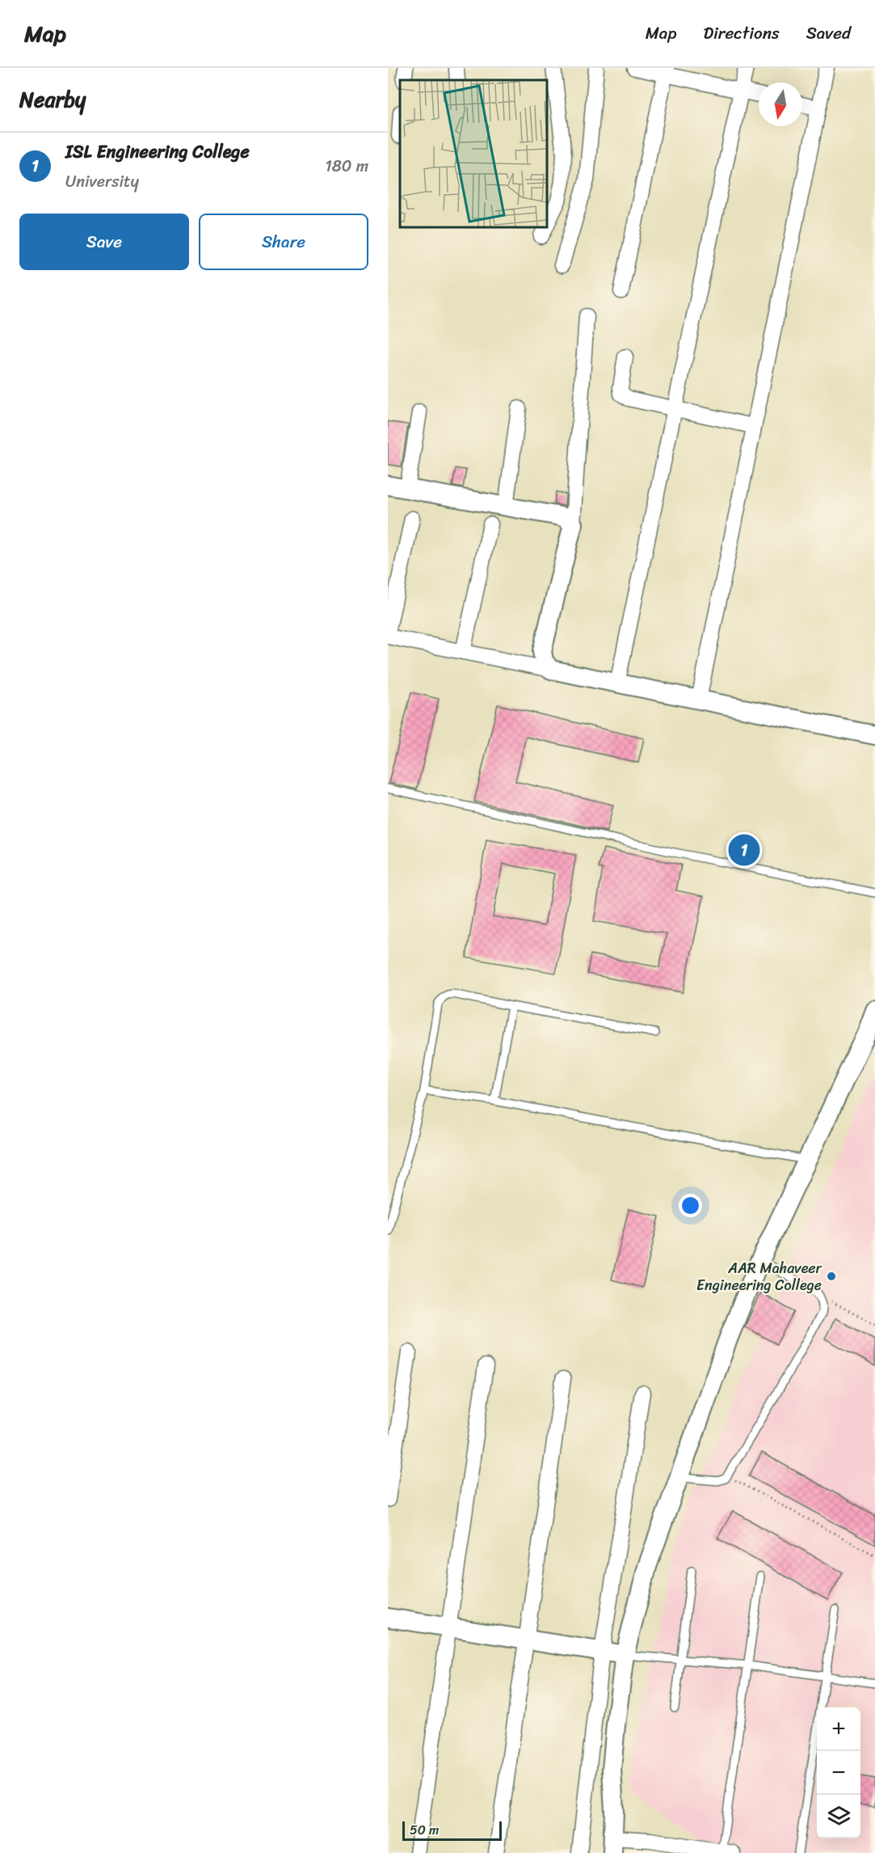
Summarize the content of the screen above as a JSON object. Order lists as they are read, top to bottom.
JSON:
{
  "places": ["AAR Mahaveer Engineering College"],
  "scale_bar": "50 m",
  "north": "bottom",
  "page": {
    "header": "Map",
    "nav": ["Map", "Directions", "Saved"],
    "heading": "Nearby",
    "list": [
      {
        "mark": "1",
        "name": "ISL Engineering College",
        "note": "University",
        "value": "180 m"
      }
    ],
    "buttons": ["Save", "Share"],
    "pins": "1",
    "map_buttons": ["+", "−"],
    "scale": "50 m"
  }
}
